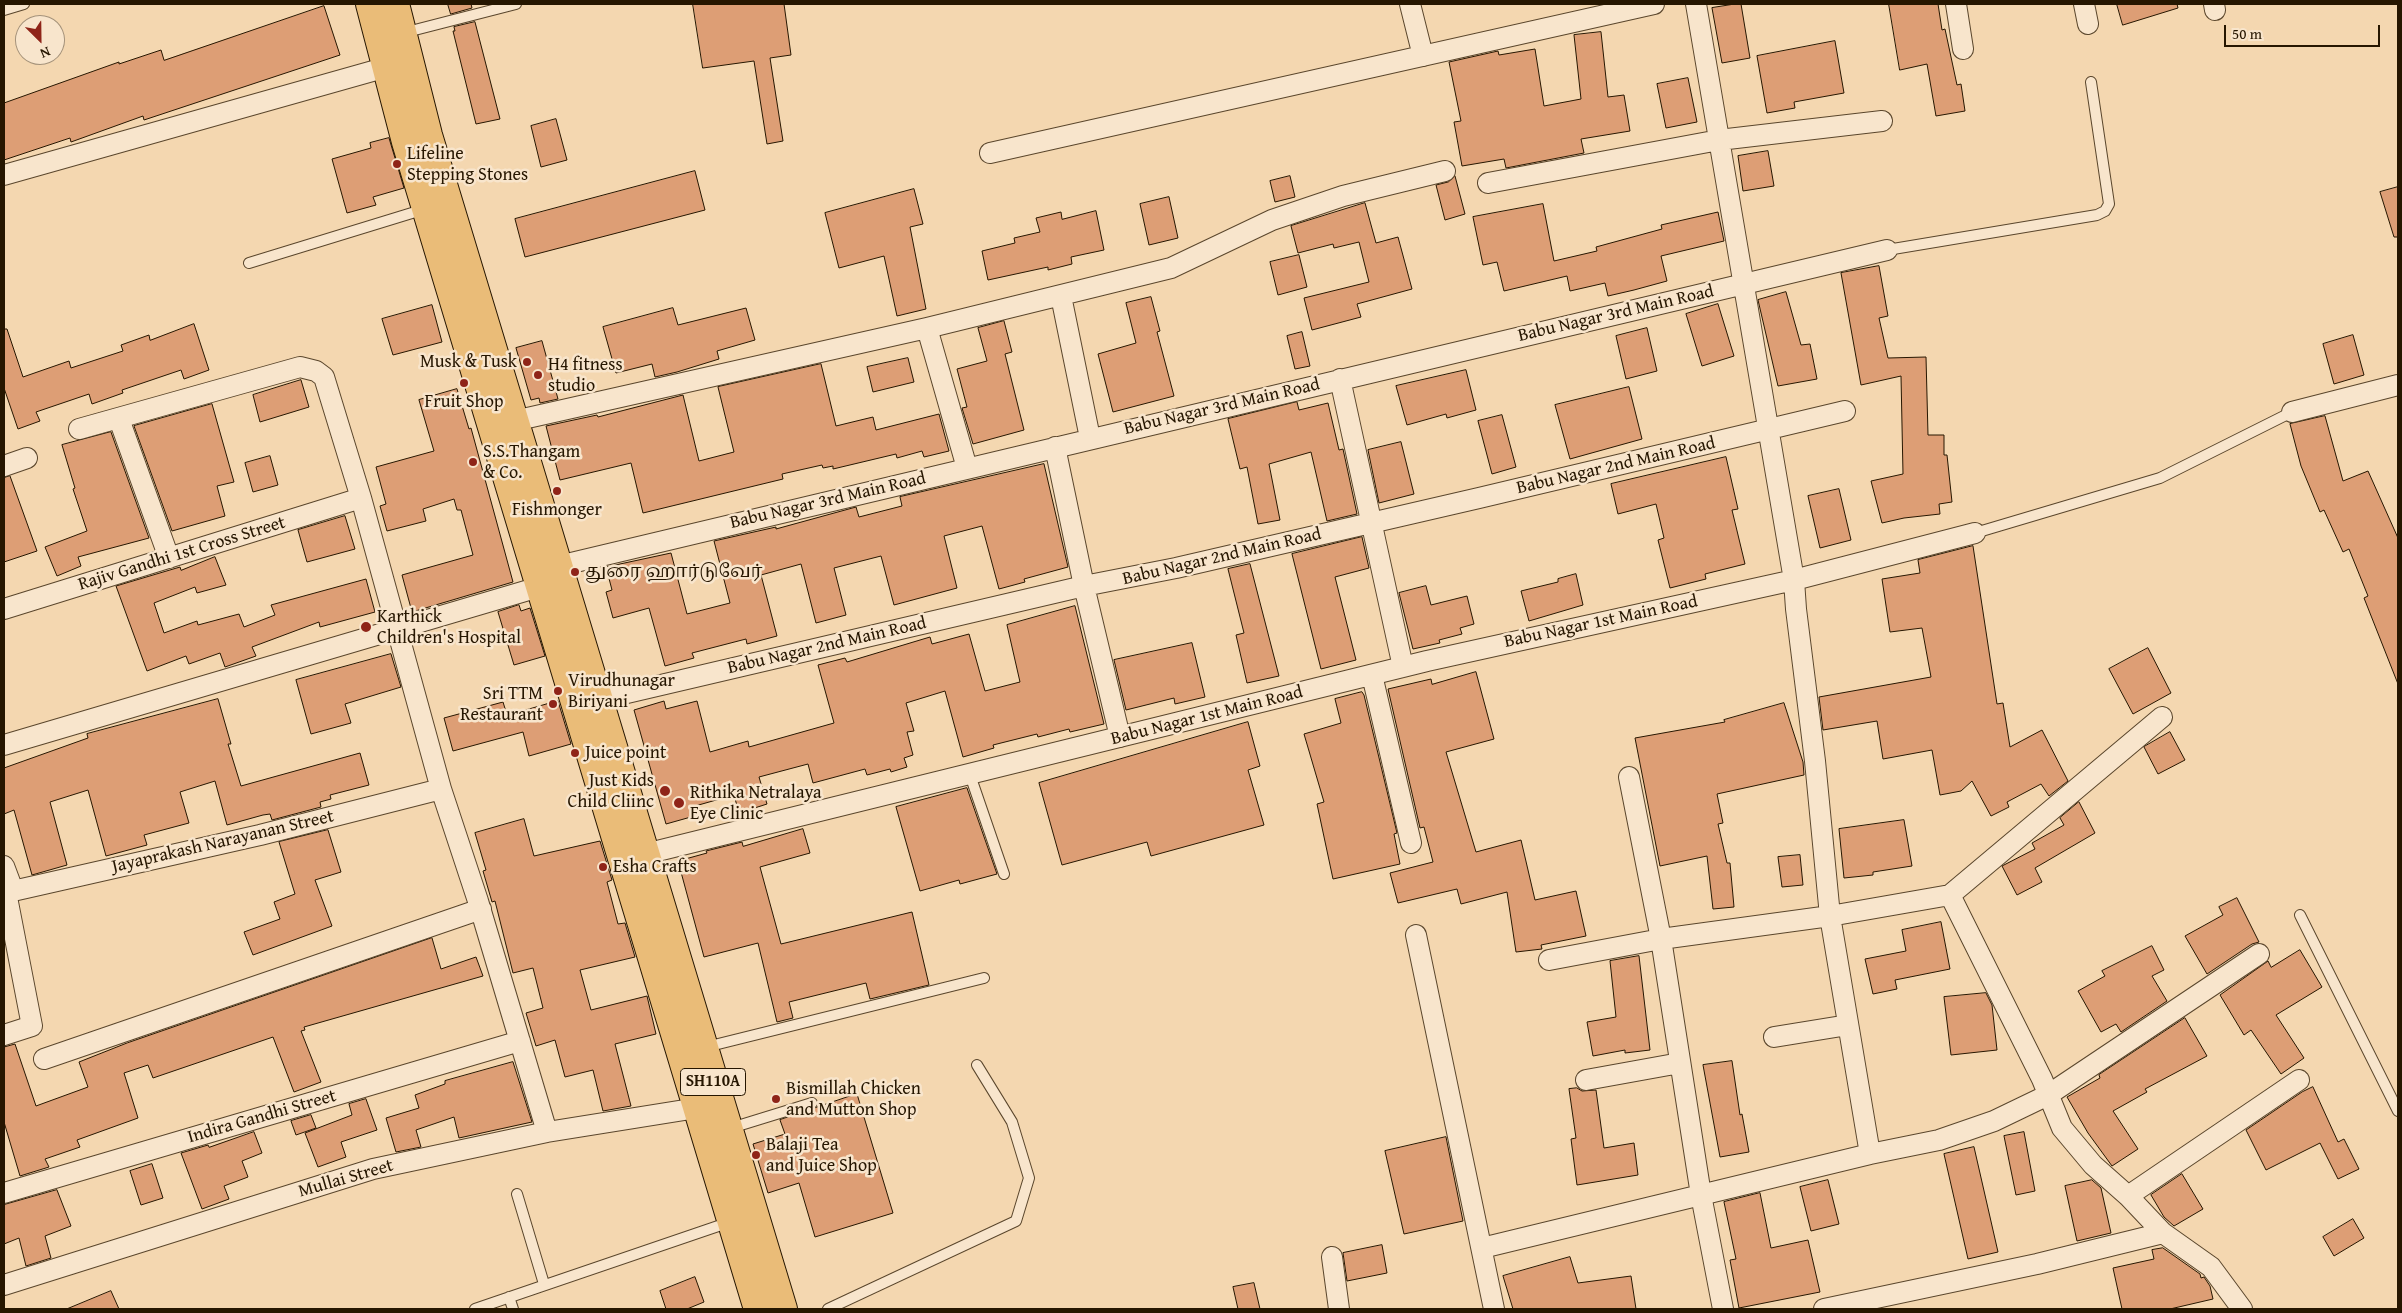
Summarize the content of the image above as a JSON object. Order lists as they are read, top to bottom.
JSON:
{
  "streets": {
    "main road": ["SH110A"],
    "street": [
      "Babu Nagar 3rd Main Road",
      "Babu Nagar 2nd Main Road",
      "Rajiv Gandhi 1st Cross Street",
      "Babu Nagar 1st Main Road",
      "Jayaprakash Narayanan Street",
      "Indira Gandhi Street",
      "Mullai Street"
    ]
  },
  "crossings": [
    ["Babu Nagar 3rd Main Road", "SH110A"],
    ["Babu Nagar 2nd Main Road", "SH110A"],
    ["Babu Nagar 1st Main Road", "SH110A"],
    ["SH110A", "Mullai Street"]
  ],
  "places": [
    "Lifeline Stepping Stones",
    "Musk & Tusk",
    "H4 fitness studio",
    "Fruit Shop",
    "S.S.Thangam & Co.",
    "Fishmonger",
    "துரை ஹார்டுவேர்",
    "Karthick Children's Hospital",
    "Virudhunagar Biriyani",
    "Sri TTM Restaurant",
    "Juice point",
    "Just Kids Child Cliinc",
    "Rithika Netralaya Eye Clinic",
    "Esha Crafts",
    "Bismillah Chicken and Mutton Shop",
    "Balaji Tea and Juice Shop"
  ],
  "scale_bar": "50 m",
  "north": "bottom right"
}
